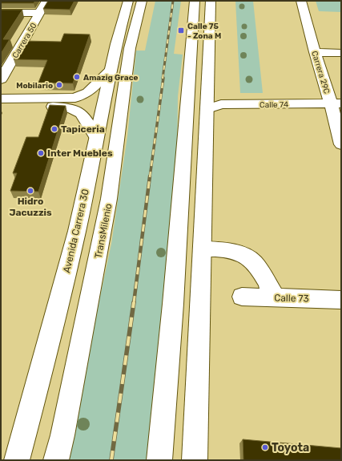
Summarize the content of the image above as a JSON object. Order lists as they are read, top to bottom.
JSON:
{
  "streets": {
    "main road": [
      "Carrera 50",
      "Carrera 29C",
      "Calle 74",
      "Avenida Carrera 30",
      "TransMilenio",
      "Calle 73"
    ]
  },
  "crossings": [
    ["Carrera 29C", "Calle 74"]
  ],
  "places": {
    "transit": ["Calle 75 - Zona M"],
    "other": [
      "Amazig Grace",
      "Mobilario",
      "Tapiceria",
      "Inter Muebles",
      "Hidro Jacuzzis",
      "Toyota"
    ]
  }
}
